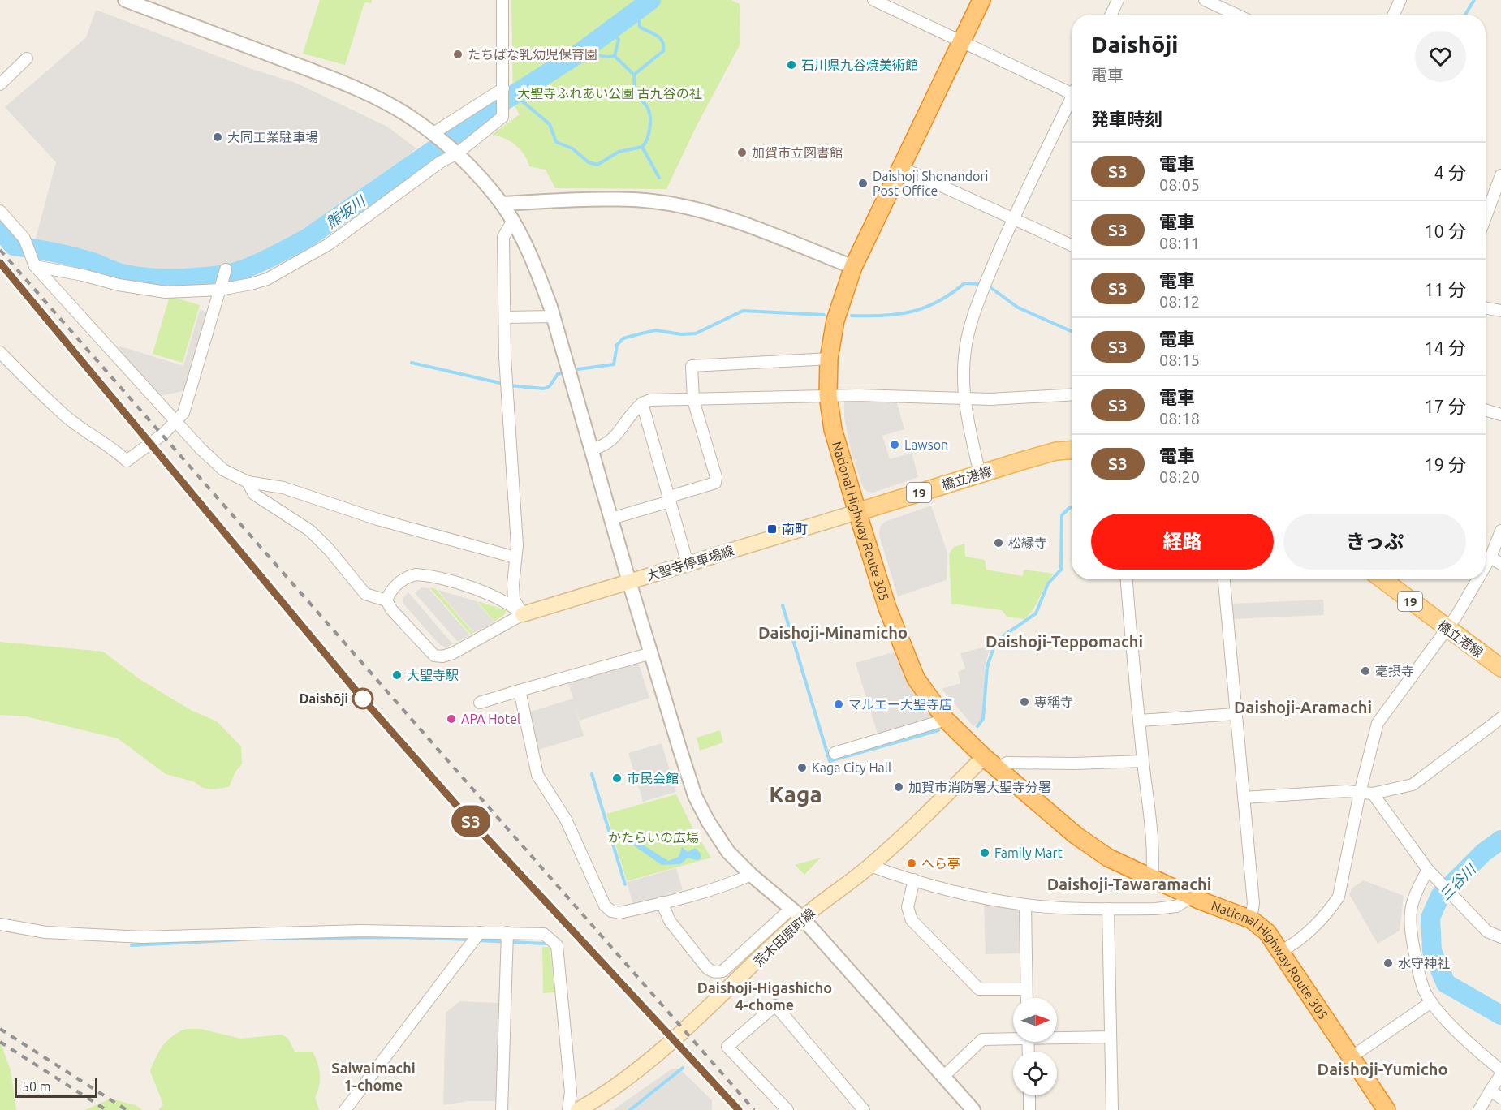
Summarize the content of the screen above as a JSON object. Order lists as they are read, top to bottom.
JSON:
{
  "streets": {
    "highway": ["National Highway Route 305"],
    "main road": [
      "橋立港線",
      "19",
      "大聖寺停車場線",
      "荒木田原町線"
    ]
  },
  "crossings": [
    ["橋立港線", "National Highway Route 305"],
    ["橋立港線", "大聖寺停車場線"],
    ["National Highway Route 305", "大聖寺停車場線"],
    ["National Highway Route 305", "荒木田原町線"]
  ],
  "districts": [
    "Daishoji-Minamicho",
    "Daishoji-Teppomachi",
    "Daishoji-Aramachi",
    "Kaga",
    "Daishoji-Tawaramachi",
    "Daishoji-Higashicho 4-chome",
    "Saiwaimachi 1-chome",
    "Daishoji-Yumicho"
  ],
  "water": ["熊坂川", "三谷川"],
  "parks": ["大聖寺ふれあい公園 古九谷の社", "かたらいの広場"],
  "places": {
    "other": [
      "たちばな乳幼児保育園",
      "石川県九谷焼美術館",
      "大同工業駐車場",
      "加賀市立図書館",
      "Daishoji Shonandori Post Office",
      "Lawson",
      "松縁寺",
      "毫摂寺",
      "大聖寺駅",
      "Daishōji",
      "専稱寺",
      "マルエー大聖寺店",
      "APA Hotel",
      "Kaga City Hall",
      "市民会館",
      "加賀市消防署大聖寺分署",
      "Family Mart",
      "へら亭",
      "水守神社"
    ],
    "transit": ["南町"]
  },
  "scale_bar": "50 m",
  "north": "right",
  "page": {
    "on_map": "S3",
    "heading": [
      ["Daishōji", "電車"],
      "発車時刻"
    ],
    "list": [
      {
        "mark": "S3",
        "name": "電車",
        "note": "08:05",
        "value": "4 分"
      },
      {
        "mark": "S3",
        "name": "電車",
        "note": "08:11",
        "value": "10 分"
      },
      {
        "mark": "S3",
        "name": "電車",
        "note": "08:12",
        "value": "11 分"
      },
      {
        "mark": "S3",
        "name": "電車",
        "note": "08:15",
        "value": "14 分"
      },
      {
        "mark": "S3",
        "name": "電車",
        "note": "08:18",
        "value": "17 分"
      },
      {
        "mark": "S3",
        "name": "電車",
        "note": "08:20",
        "value": "19 分"
      }
    ],
    "buttons": ["経路", "きっぷ"],
    "scale": "50 m"
  }
}
